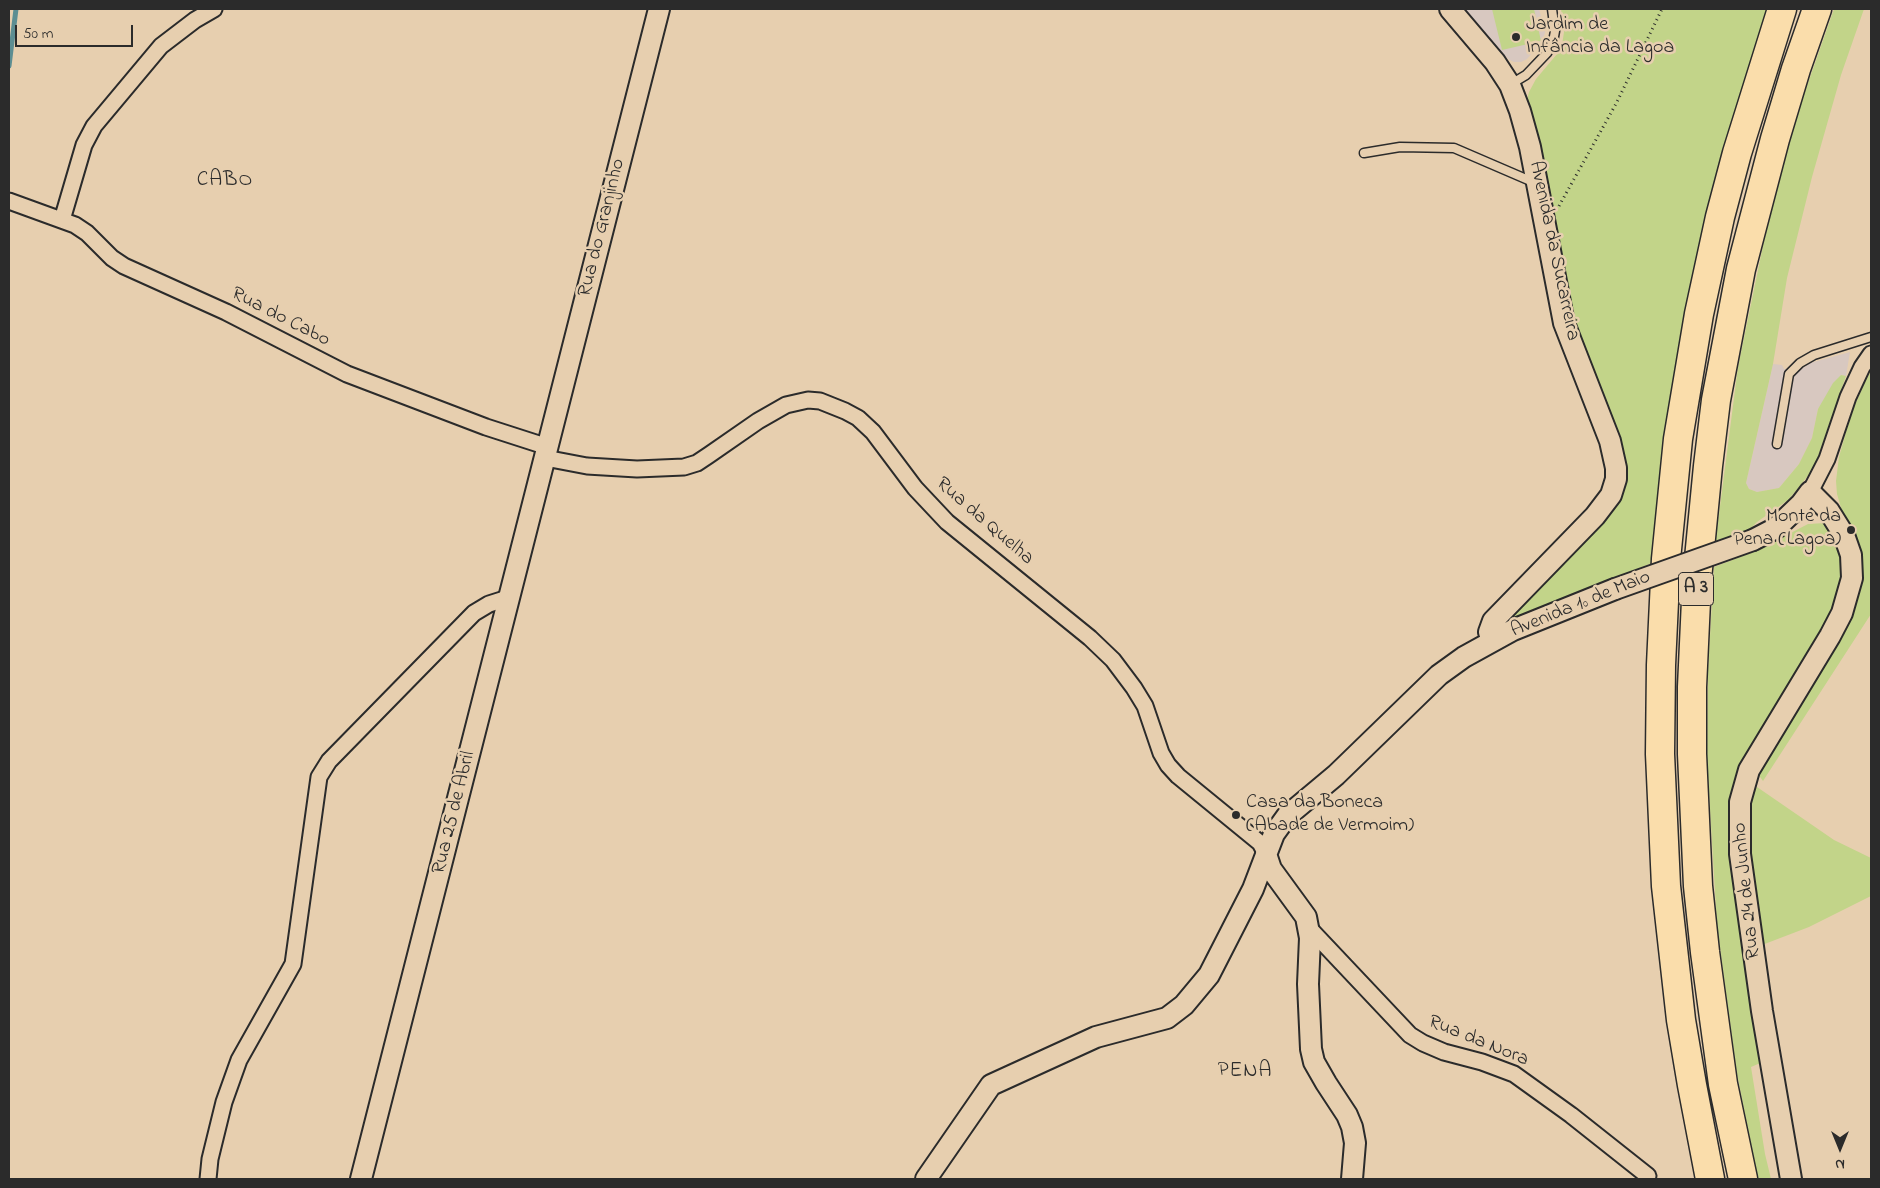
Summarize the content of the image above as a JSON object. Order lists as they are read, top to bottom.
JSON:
{
  "streets": {
    "highway": ["A 3"],
    "street": [
      "Rua do Granjinho",
      "Avenida da Sucarreira",
      "Rua do Cabo",
      "Rua da Quelha",
      "Avenida 1º de Maio",
      "Rua 25 de Abril",
      "Rua 24 de Junho",
      "Rua da Nora"
    ]
  },
  "crossings": [
    ["Rua do Granjinho", "Rua do Cabo"],
    ["Rua do Granjinho", "Rua da Quelha"],
    ["Rua do Granjinho", "Rua 25 de Abril"],
    ["Avenida da Sucarreira", "Avenida 1º de Maio"],
    ["Rua do Cabo", "Rua da Quelha"],
    ["Rua do Cabo", "Rua 25 de Abril"],
    ["Rua da Quelha", "Avenida 1º de Maio"],
    ["Rua da Quelha", "Rua 25 de Abril"],
    ["Avenida 1º de Maio", "Rua 24 de Junho"]
  ],
  "districts": ["CABO", "PENA"],
  "places": ["Jardim de Infância da Lagoa", "Monte da Pena (Lagoa)", "Casa da Boneca (Abade de Vermoim)"],
  "scale_bar": "50 m",
  "north": "bottom"
}
